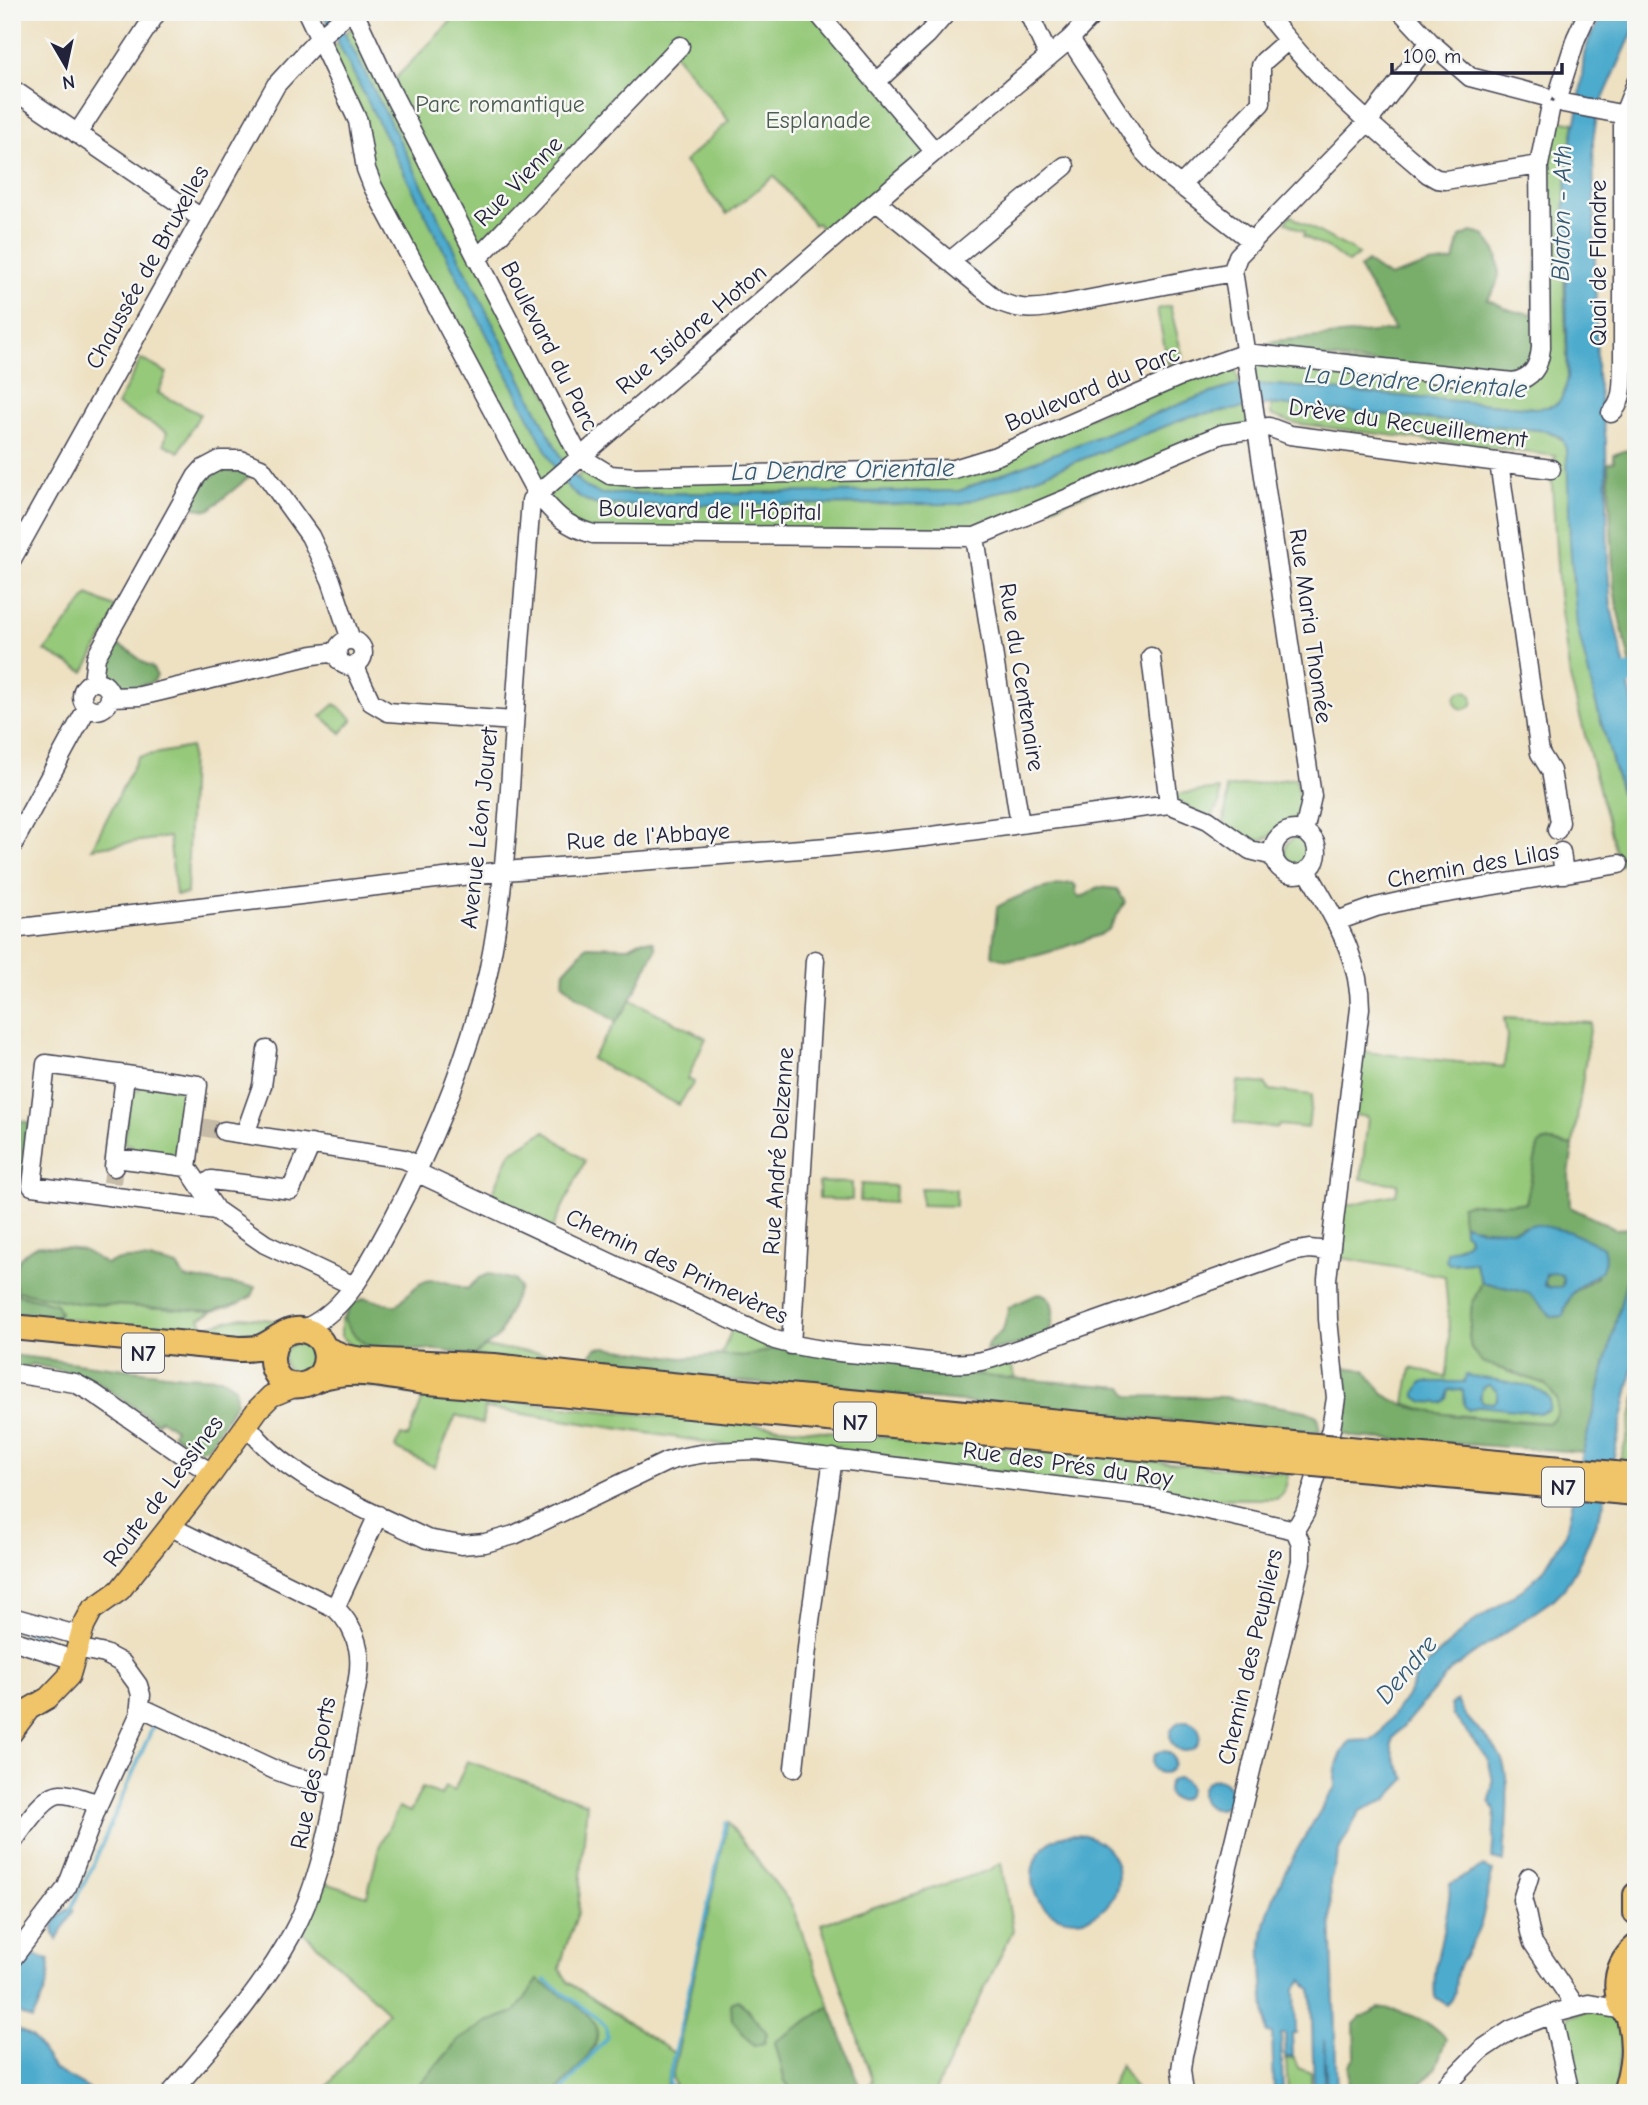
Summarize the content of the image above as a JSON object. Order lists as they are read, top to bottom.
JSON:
{
  "streets": {
    "highway": ["N7"],
    "main road": ["Route de Lessines"],
    "street": [
      "Rue Vienne",
      "Quai de Flandre",
      "Chaussée de Bruxelles",
      "Rue Isidore Hoton",
      "Boulevard du Parc",
      "Drève du Recueillement",
      "Boulevard de l'Hôpital",
      "Rue Maria Thomée",
      "Rue du Centenaire",
      "Avenue Léon Jouret",
      "Rue de l'Abbaye",
      "Chemin des Lilas",
      "Rue André Delzenne",
      "Chemin des Primevères",
      "Rue des Prés du Roy",
      "Chemin des Peupliers",
      "Rue des Sports"
    ]
  },
  "crossings": [
    ["Rue Vienne", "Boulevard du Parc"],
    ["Chaussée de Bruxelles", "Boulevard du Parc"],
    ["Chaussée de Bruxelles", "Boulevard de l'Hôpital"],
    ["Rue Isidore Hoton", "Boulevard du Parc"],
    ["Rue Isidore Hoton", "Boulevard de l'Hôpital"],
    ["Rue Isidore Hoton", "Avenue Léon Jouret"],
    ["Boulevard du Parc", "Rue Maria Thomée"],
    ["Drève du Recueillement", "Boulevard de l'Hôpital"],
    ["Drève du Recueillement", "Rue Maria Thomée"],
    ["Boulevard de l'Hôpital", "Rue Maria Thomée"],
    ["Boulevard de l'Hôpital", "Rue du Centenaire"],
    ["Boulevard de l'Hôpital", "Avenue Léon Jouret"],
    ["Rue Maria Thomée", "Rue de l'Abbaye"],
    ["Rue Maria Thomée", "Chemin des Peupliers"],
    ["Rue du Centenaire", "Rue de l'Abbaye"],
    ["Avenue Léon Jouret", "Rue de l'Abbaye"],
    ["Avenue Léon Jouret", "Chemin des Primevères"],
    ["Avenue Léon Jouret", "N7"],
    ["Avenue Léon Jouret", "Route de Lessines"],
    ["Rue de l'Abbaye", "Chemin des Peupliers"],
    ["Chemin des Lilas", "Chemin des Peupliers"],
    ["Rue André Delzenne", "Chemin des Primevères"],
    ["Chemin des Primevères", "Chemin des Peupliers"],
    ["N7", "Route de Lessines"],
    ["Rue des Prés du Roy", "Route de Lessines"],
    ["Rue des Prés du Roy", "Chemin des Peupliers"],
    ["Route de Lessines", "Rue des Sports"]
  ],
  "water": ["Blaton - Ath", "La Dendre Orientale", "Dendre"],
  "parks": ["Parc romantique", "Esplanade"],
  "scale_bar": "100 m",
  "north": "bottom"
}
